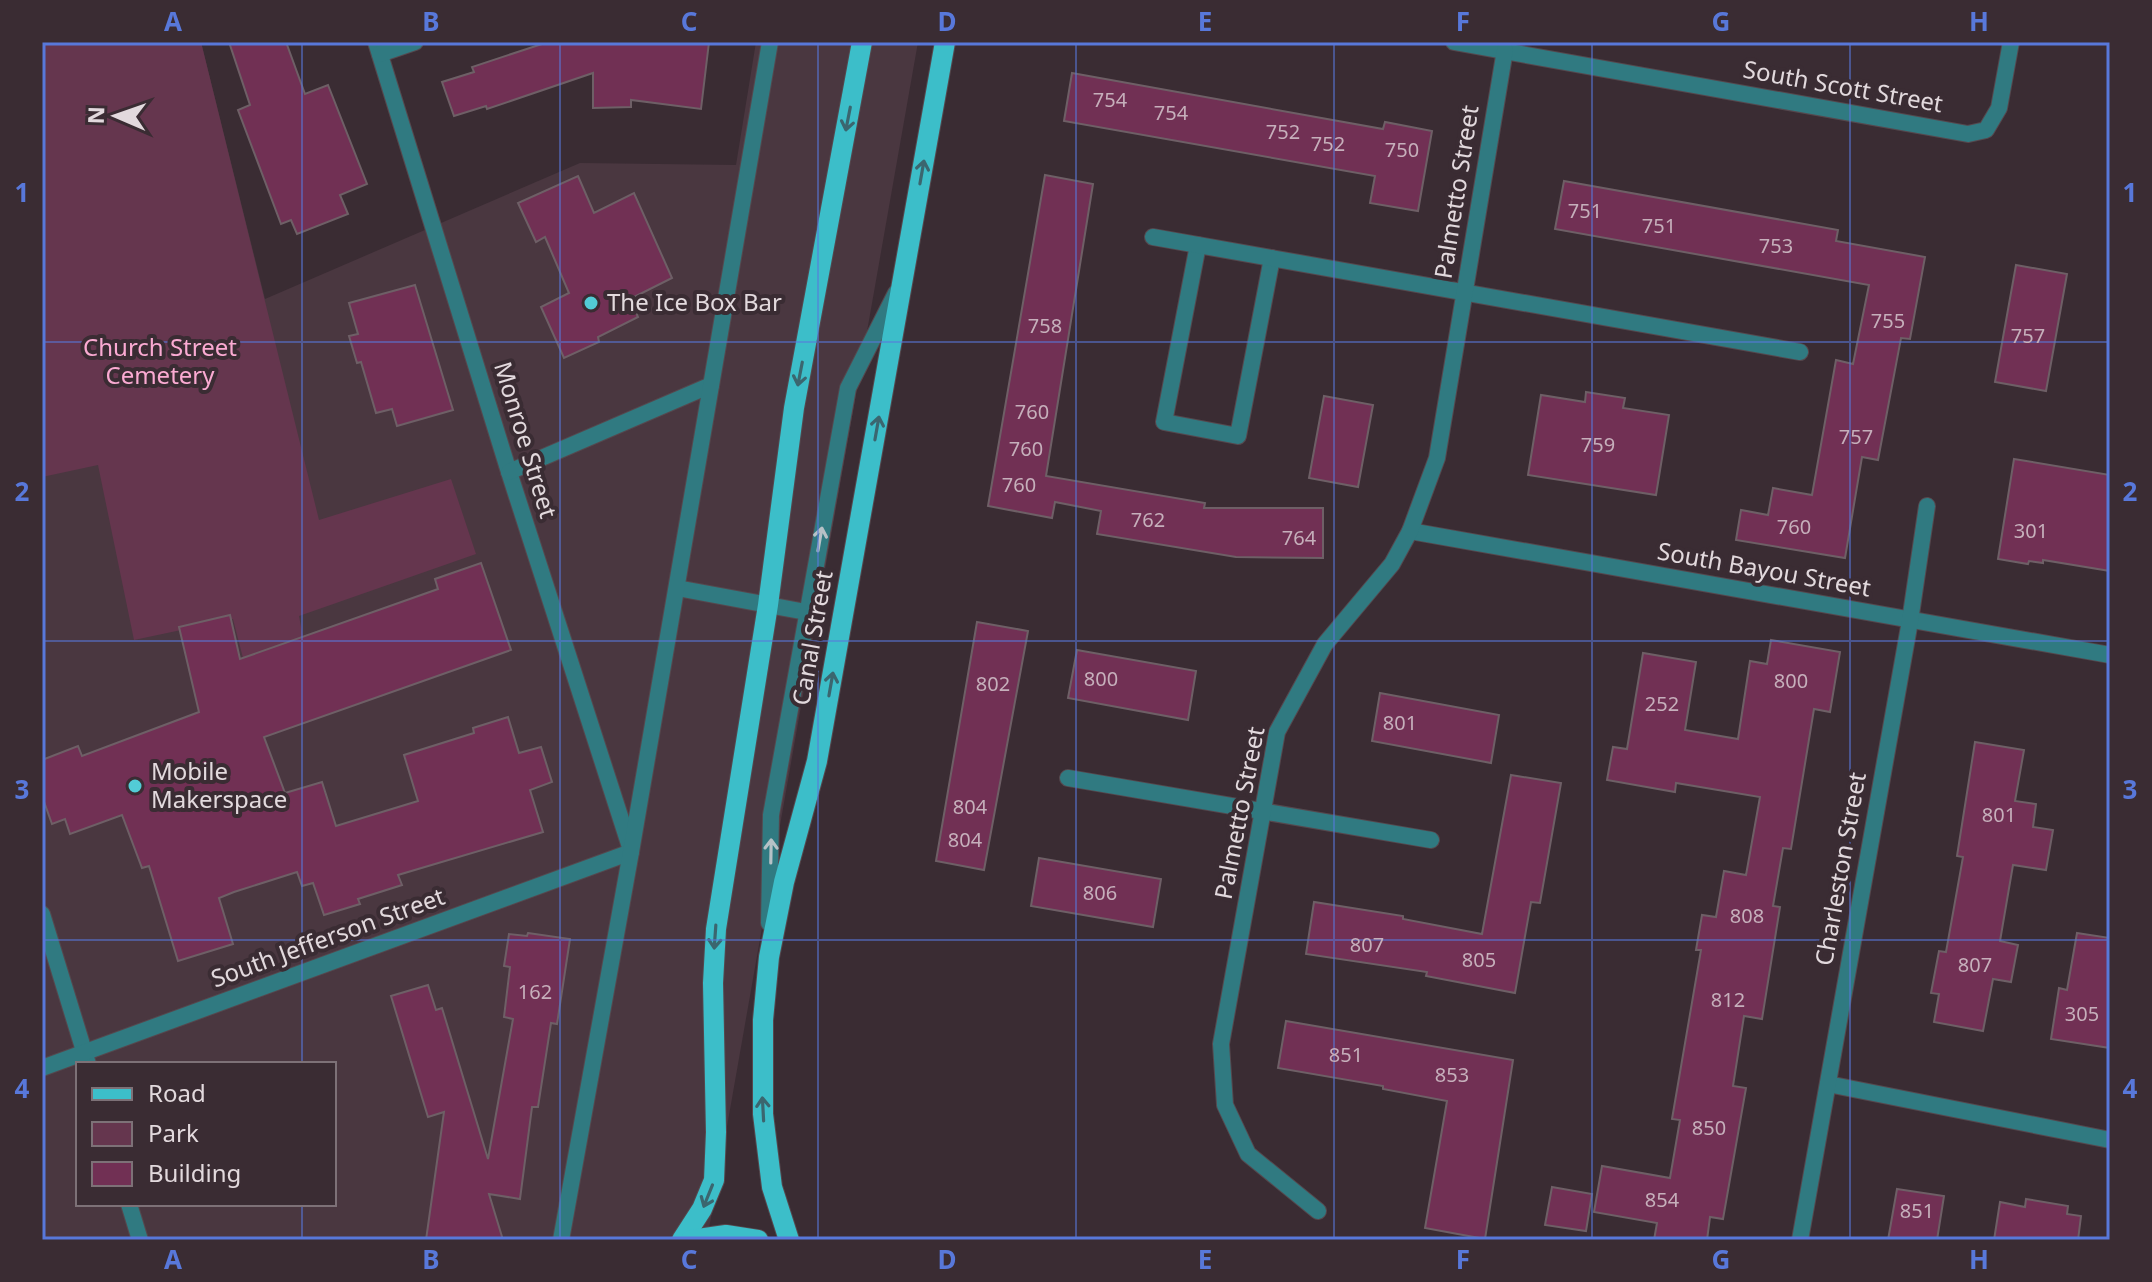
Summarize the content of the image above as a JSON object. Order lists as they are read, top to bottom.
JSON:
{
  "streets": {
    "main road": ["Canal Street"],
    "street": [
      "South Scott Street",
      "Palmetto Street",
      "Monroe Street",
      "South Bayou Street",
      "Charleston Street",
      "South Jefferson Street"
    ]
  },
  "crossings": [
    ["South Scott Street", "Palmetto Street"],
    ["Palmetto Street", "South Bayou Street"],
    ["Monroe Street", "South Jefferson Street"],
    ["South Bayou Street", "Charleston Street"]
  ],
  "parks": ["Church Street Cemetery"],
  "places": ["The Ice Box Bar", "Mobile Makerspace"],
  "house_numbers": [
    "754",
    "754",
    "752",
    "752",
    "750",
    "751",
    "751",
    "753",
    "755",
    "758",
    "757",
    "760",
    "757",
    "759",
    "760",
    "760",
    "762",
    "760",
    "301",
    "764",
    "800",
    "800",
    "802",
    "252",
    "801",
    "804",
    "801",
    "804",
    "806",
    "808",
    "807",
    "805",
    "807",
    "162",
    "812",
    "305",
    "851",
    "853",
    "850",
    "854",
    "851"
  ],
  "legend": ["Road", "Park", "Building"],
  "north": "left",
  "grid": {
    "columns": [
      "A",
      "B",
      "C",
      "D",
      "E",
      "F",
      "G",
      "H"
    ],
    "rows": [
      "1",
      "2",
      "3",
      "4"
    ]
  }
}
